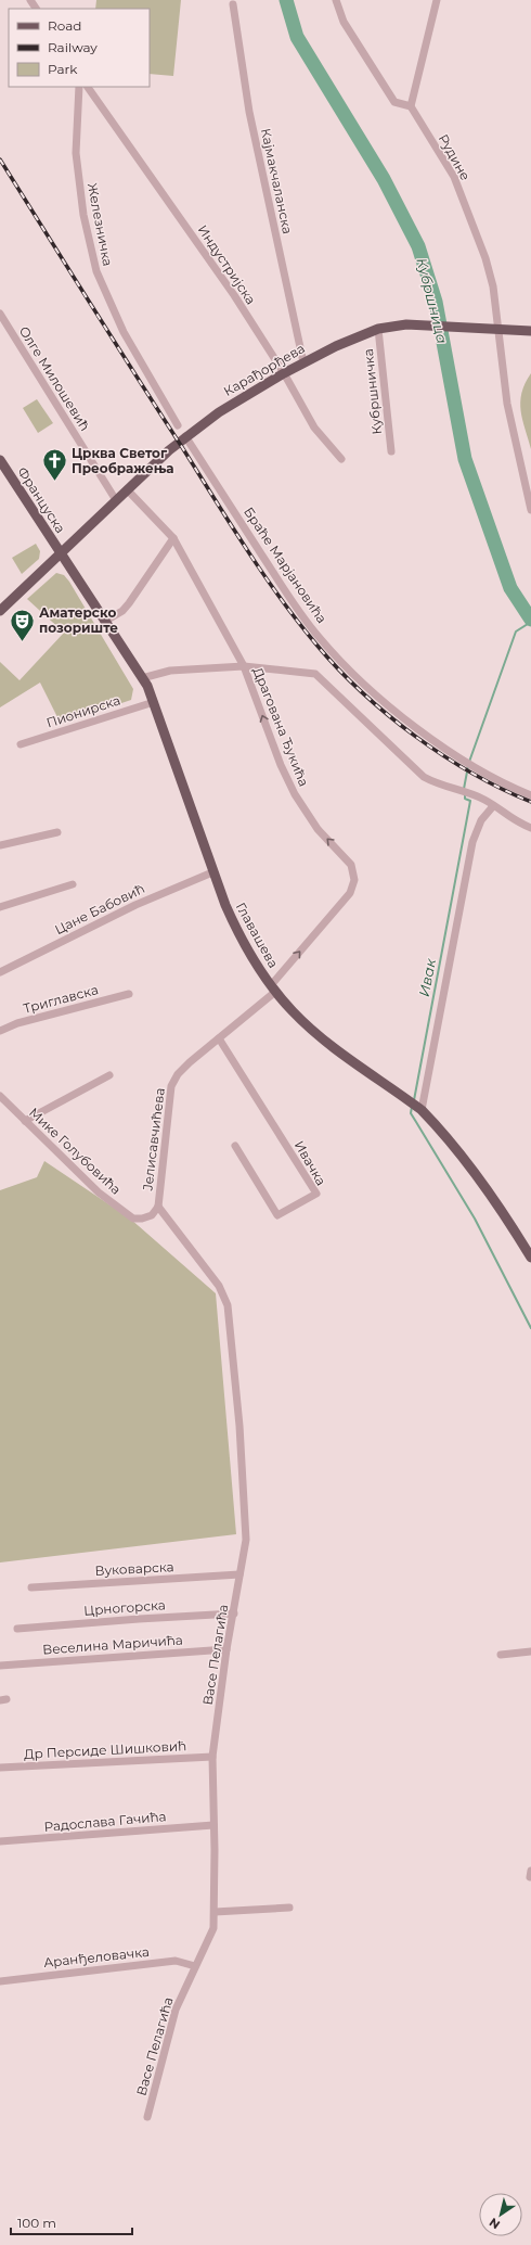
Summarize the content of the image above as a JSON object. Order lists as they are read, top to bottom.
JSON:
{
  "streets": {
    "main road": ["Карађорђева", "Француска", "Главашева"],
    "street": [
      "Рудине",
      "Кајмакчаланска",
      "Железничка",
      "Индустријска",
      "Олге Милошевић",
      "Кубршничка",
      "Браће Марјановића",
      "Пионирска",
      "Драгована Ђукића",
      "Цане Бабовић",
      "Триглавска",
      "Јелисавчићева",
      "Мике Голубовића",
      "Ивачка",
      "Вуковарска",
      "Црногорска",
      "Веселина Маричића",
      "Васе Пелагића",
      "Др Персиде Шишковић",
      "Радослава Гачића",
      "Аранђеловачка"
    ]
  },
  "crossings": [
    ["Рудине", "Карађорђева"],
    ["Кајмакчаланска", "Карађорђева"],
    ["Индустријска", "Карађорђева"],
    ["Карађорђева", "Олге Милошевић"],
    ["Карађорђева", "Кубршничка"],
    ["Карађорђева", "Француска"],
    ["Карађорђева", "Браће Марјановића"],
    ["Карађорђева", "Драгована Ђукића"],
    ["Карађорђева", "Главашева"],
    ["Француска", "Главашева"],
    ["Пионирска", "Главашева"],
    ["Драгована Ђукића", "Главашева"],
    ["Драгована Ђукића", "Јелисавчићева"],
    ["Цане Бабовић", "Главашева"],
    ["Главашева", "Јелисавчићева"],
    ["Јелисавчићева", "Мике Голубовића"],
    ["Јелисавчићева", "Ивачка"],
    ["Јелисавчићева", "Васе Пелагића"],
    ["Мике Голубовића", "Васе Пелагића"],
    ["Вуковарска", "Васе Пелагића"],
    ["Црногорска", "Васе Пелагића"],
    ["Веселина Маричића", "Васе Пелагића"],
    ["Васе Пелагића", "Др Персиде Шишковић"],
    ["Васе Пелагића", "Радослава Гачића"],
    ["Васе Пелагића", "Аранђеловачка"]
  ],
  "one_way": ["Драгована Ђукића"],
  "water": ["Кубршница", "Ивак"],
  "places": {
    "church": ["Црква Светог Преображења"],
    "theatre": ["Аматерско позориште"]
  },
  "legend": ["Road", "Railway", "Park"],
  "scale_bar": "100 m",
  "north": "bottom left"
}
